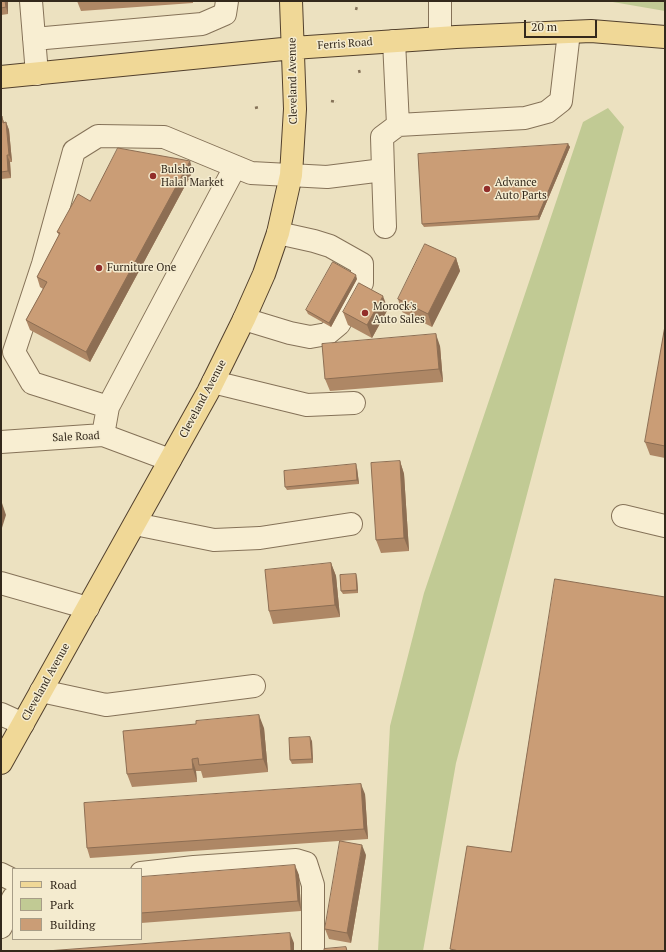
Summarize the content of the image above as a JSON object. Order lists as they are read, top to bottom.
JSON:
{
  "streets": {
    "main road": ["Ferris Road", "Cleveland Avenue"],
    "street": ["Sale Road"]
  },
  "crossings": [
    ["Ferris Road", "Cleveland Avenue"],
    ["Cleveland Avenue", "Sale Road"]
  ],
  "places": [
    "Bulsho Halal Market",
    "Advance Auto Parts",
    "Furniture One",
    "Morock's Auto Sales"
  ],
  "legend": ["Road", "Park", "Building"],
  "scale_bar": "20 m"
}
